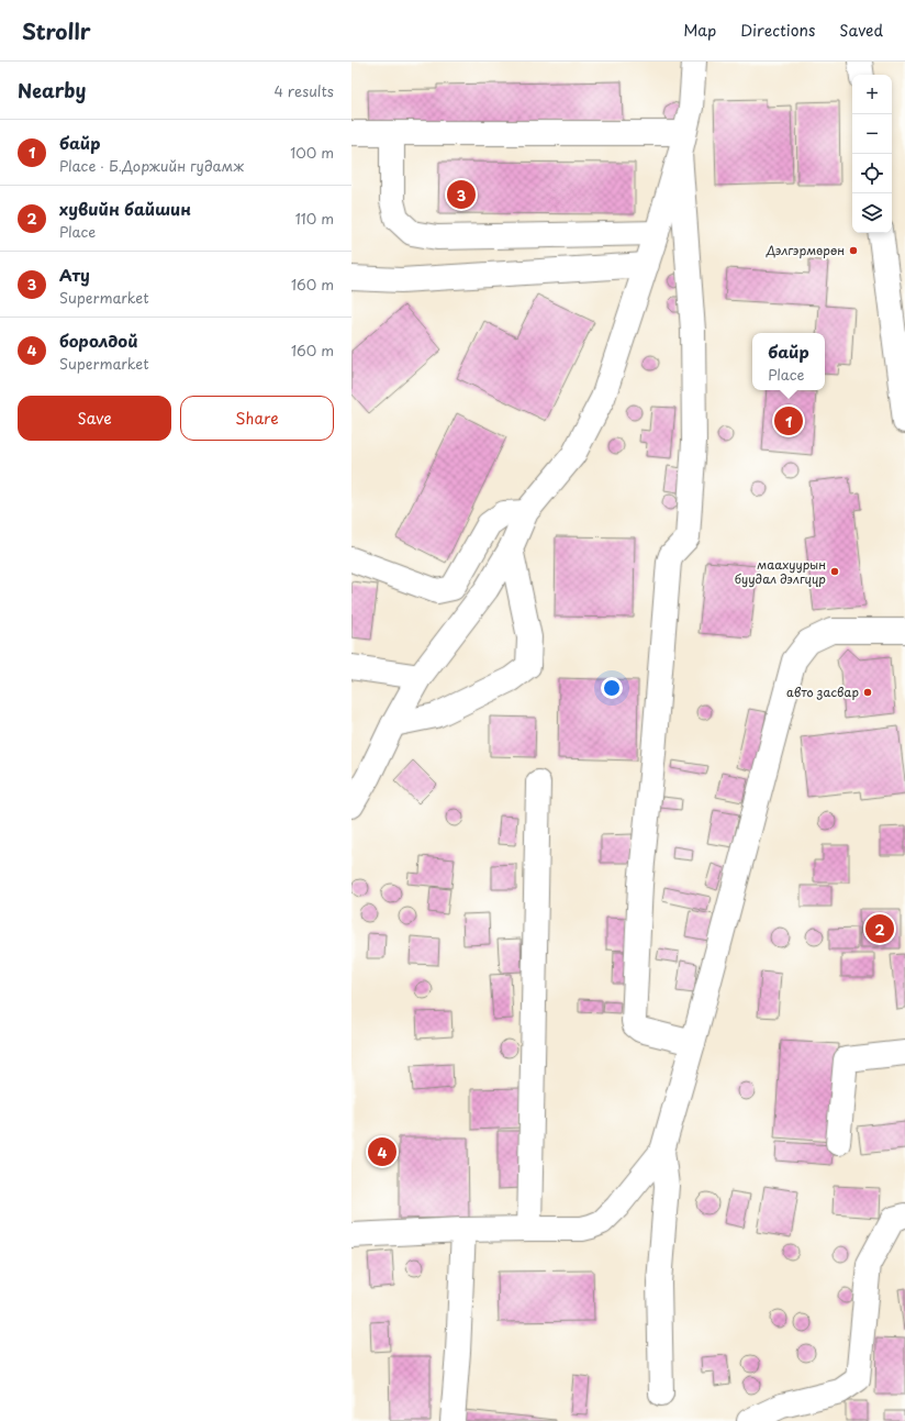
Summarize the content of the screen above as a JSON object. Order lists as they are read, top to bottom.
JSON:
{
  "places": ["Дэлгэрмөрөн", "маахуурын буудал дэлгүүр", "авто засвар"],
  "page": {
    "header": "Strollr",
    "nav": ["Map", "Directions", "Saved"],
    "heading": ["Nearby", "4 results"],
    "map_buttons": ["+", "−"],
    "list": [
      {
        "mark": "1",
        "name": "байр",
        "note": "Place · Б.Доржийн гудамж",
        "value": "100 m"
      },
      {
        "mark": "2",
        "name": "хувийн байшин",
        "note": "Place",
        "value": "110 m"
      },
      {
        "mark": "3",
        "name": "Ату",
        "note": "Supermarket",
        "value": "160 m"
      },
      {
        "mark": "4",
        "name": "боролдой",
        "note": "Supermarket",
        "value": "160 m"
      }
    ],
    "pins": [
      "3",
      "1",
      "2",
      "4"
    ],
    "popup": ["байр", "Place"],
    "buttons": ["Save", "Share"]
  }
}
